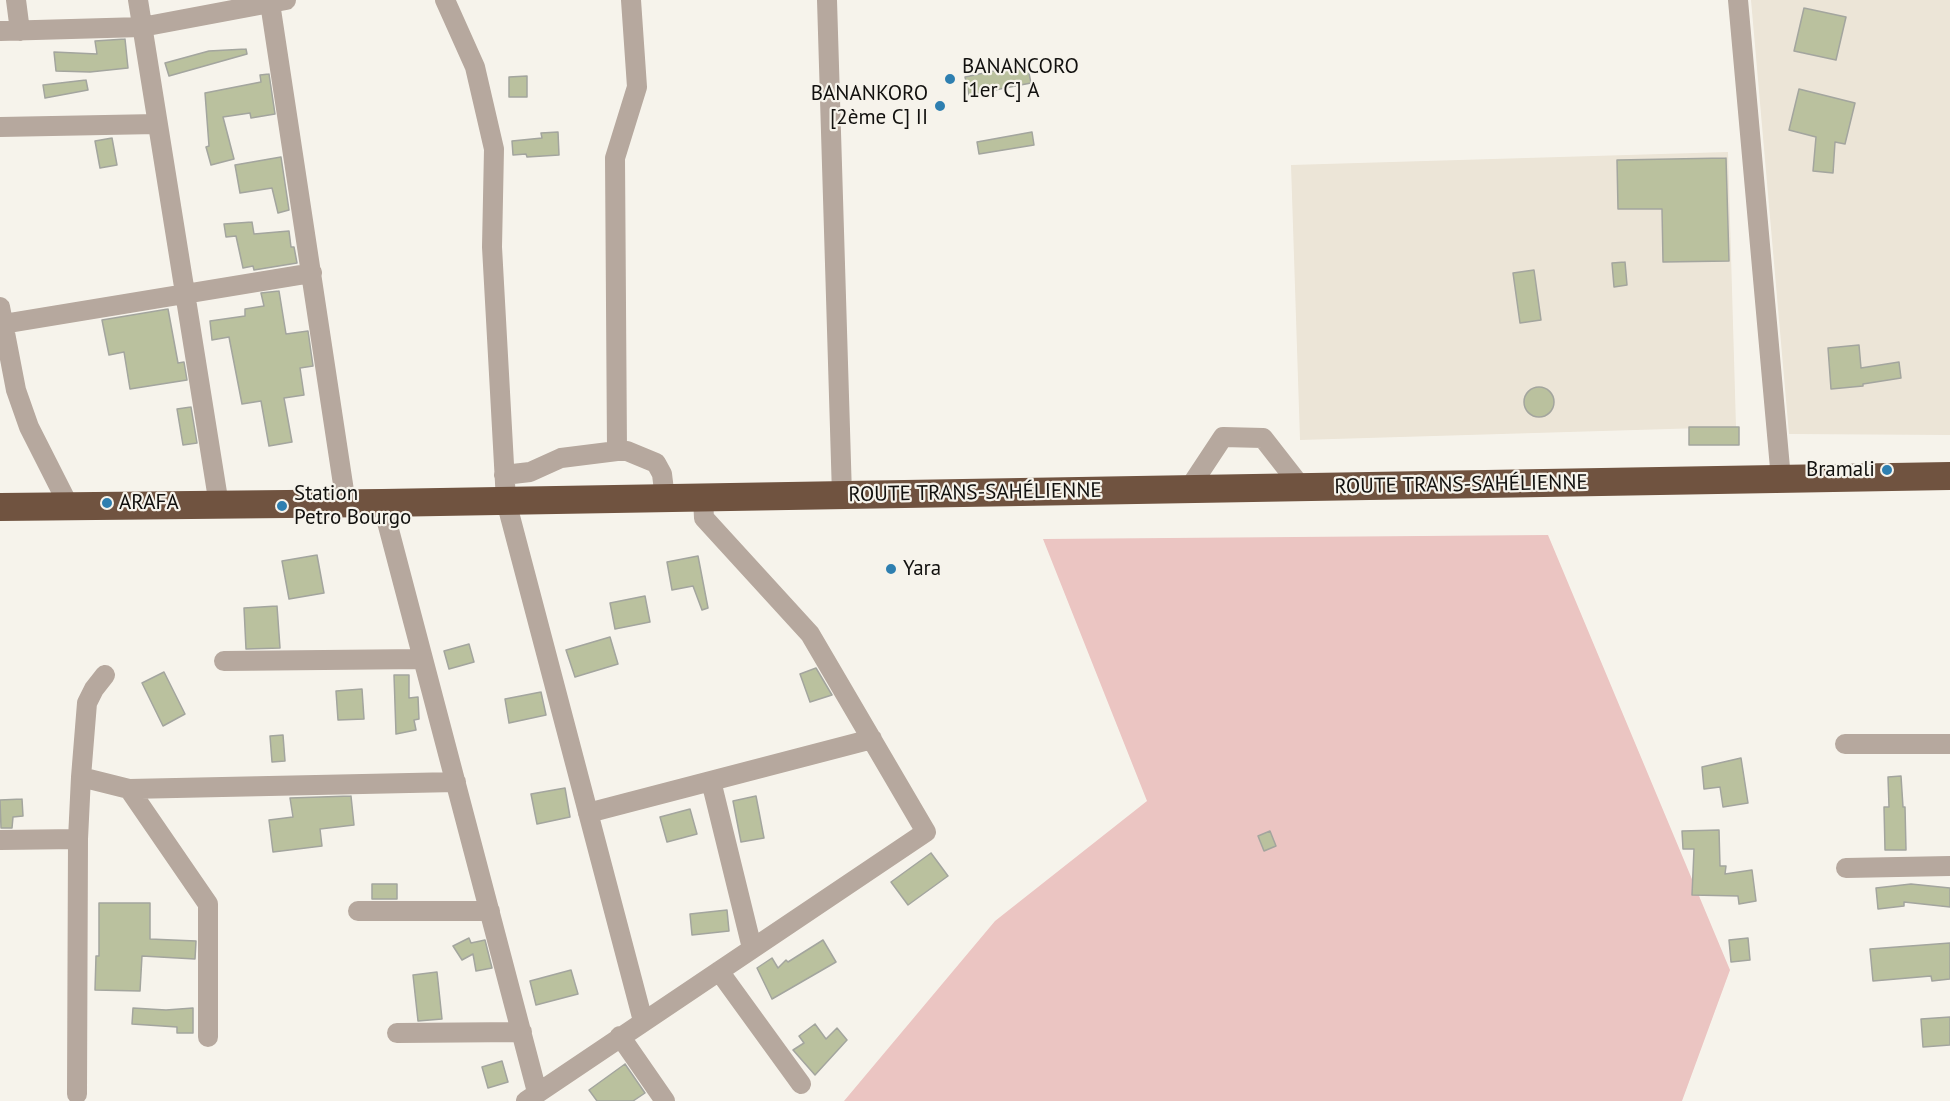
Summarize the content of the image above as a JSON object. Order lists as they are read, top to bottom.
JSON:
{
  "streets": {
    "highway": ["ROUTE TRANS-SAHÉLIENNE"]
  },
  "places": [
    "BANANCORO [1er C] A",
    "BANANKORO [2ème C] II",
    "Bramali",
    "ARAFA",
    "Station Petro Bourgo",
    "Yara"
  ]
}
